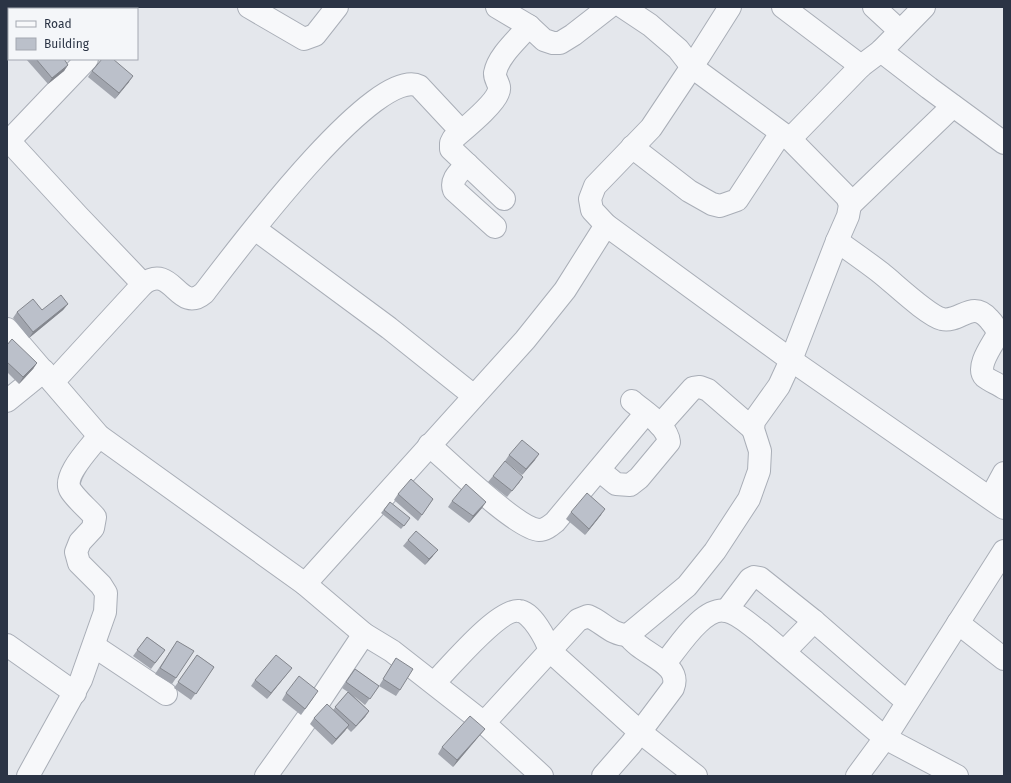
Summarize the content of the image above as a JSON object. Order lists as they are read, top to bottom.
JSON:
{
  "legend": ["Road", "Building"]
}
